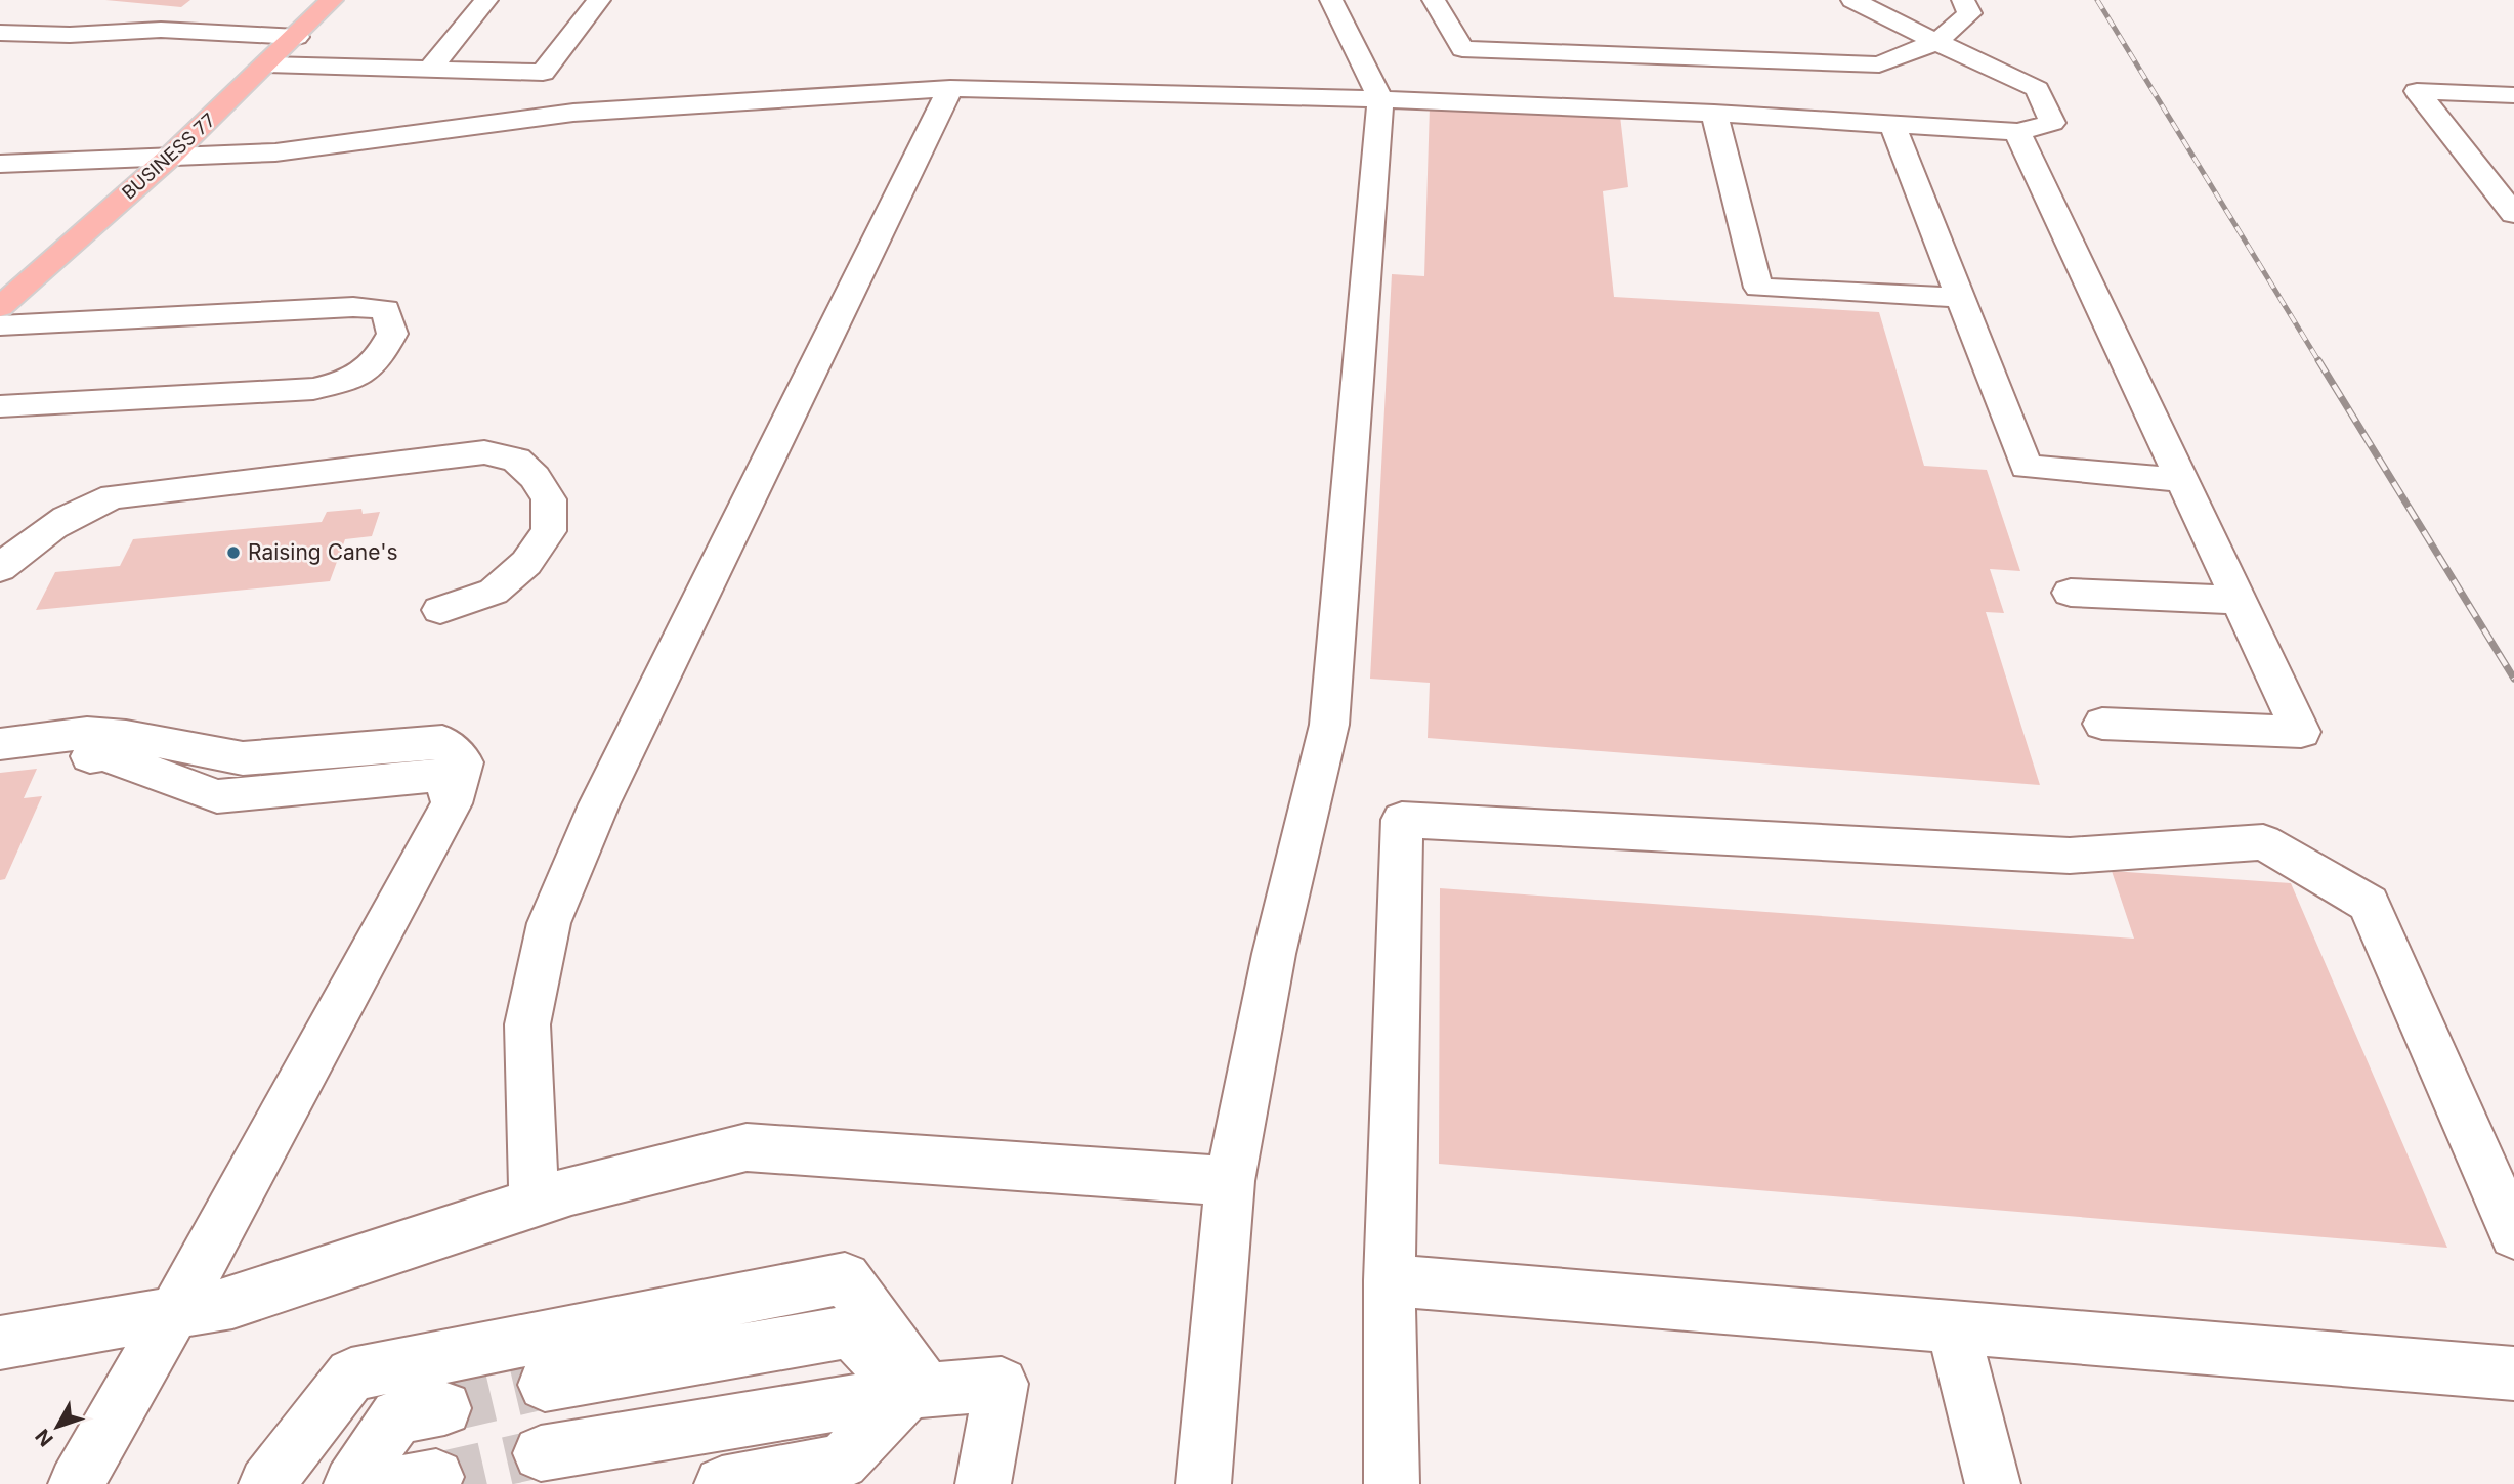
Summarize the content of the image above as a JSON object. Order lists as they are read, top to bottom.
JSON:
{
  "streets": {
    "main road": ["BUSINESS 77"]
  },
  "places": ["Raising Cane's"],
  "north": "bottom left"
}
